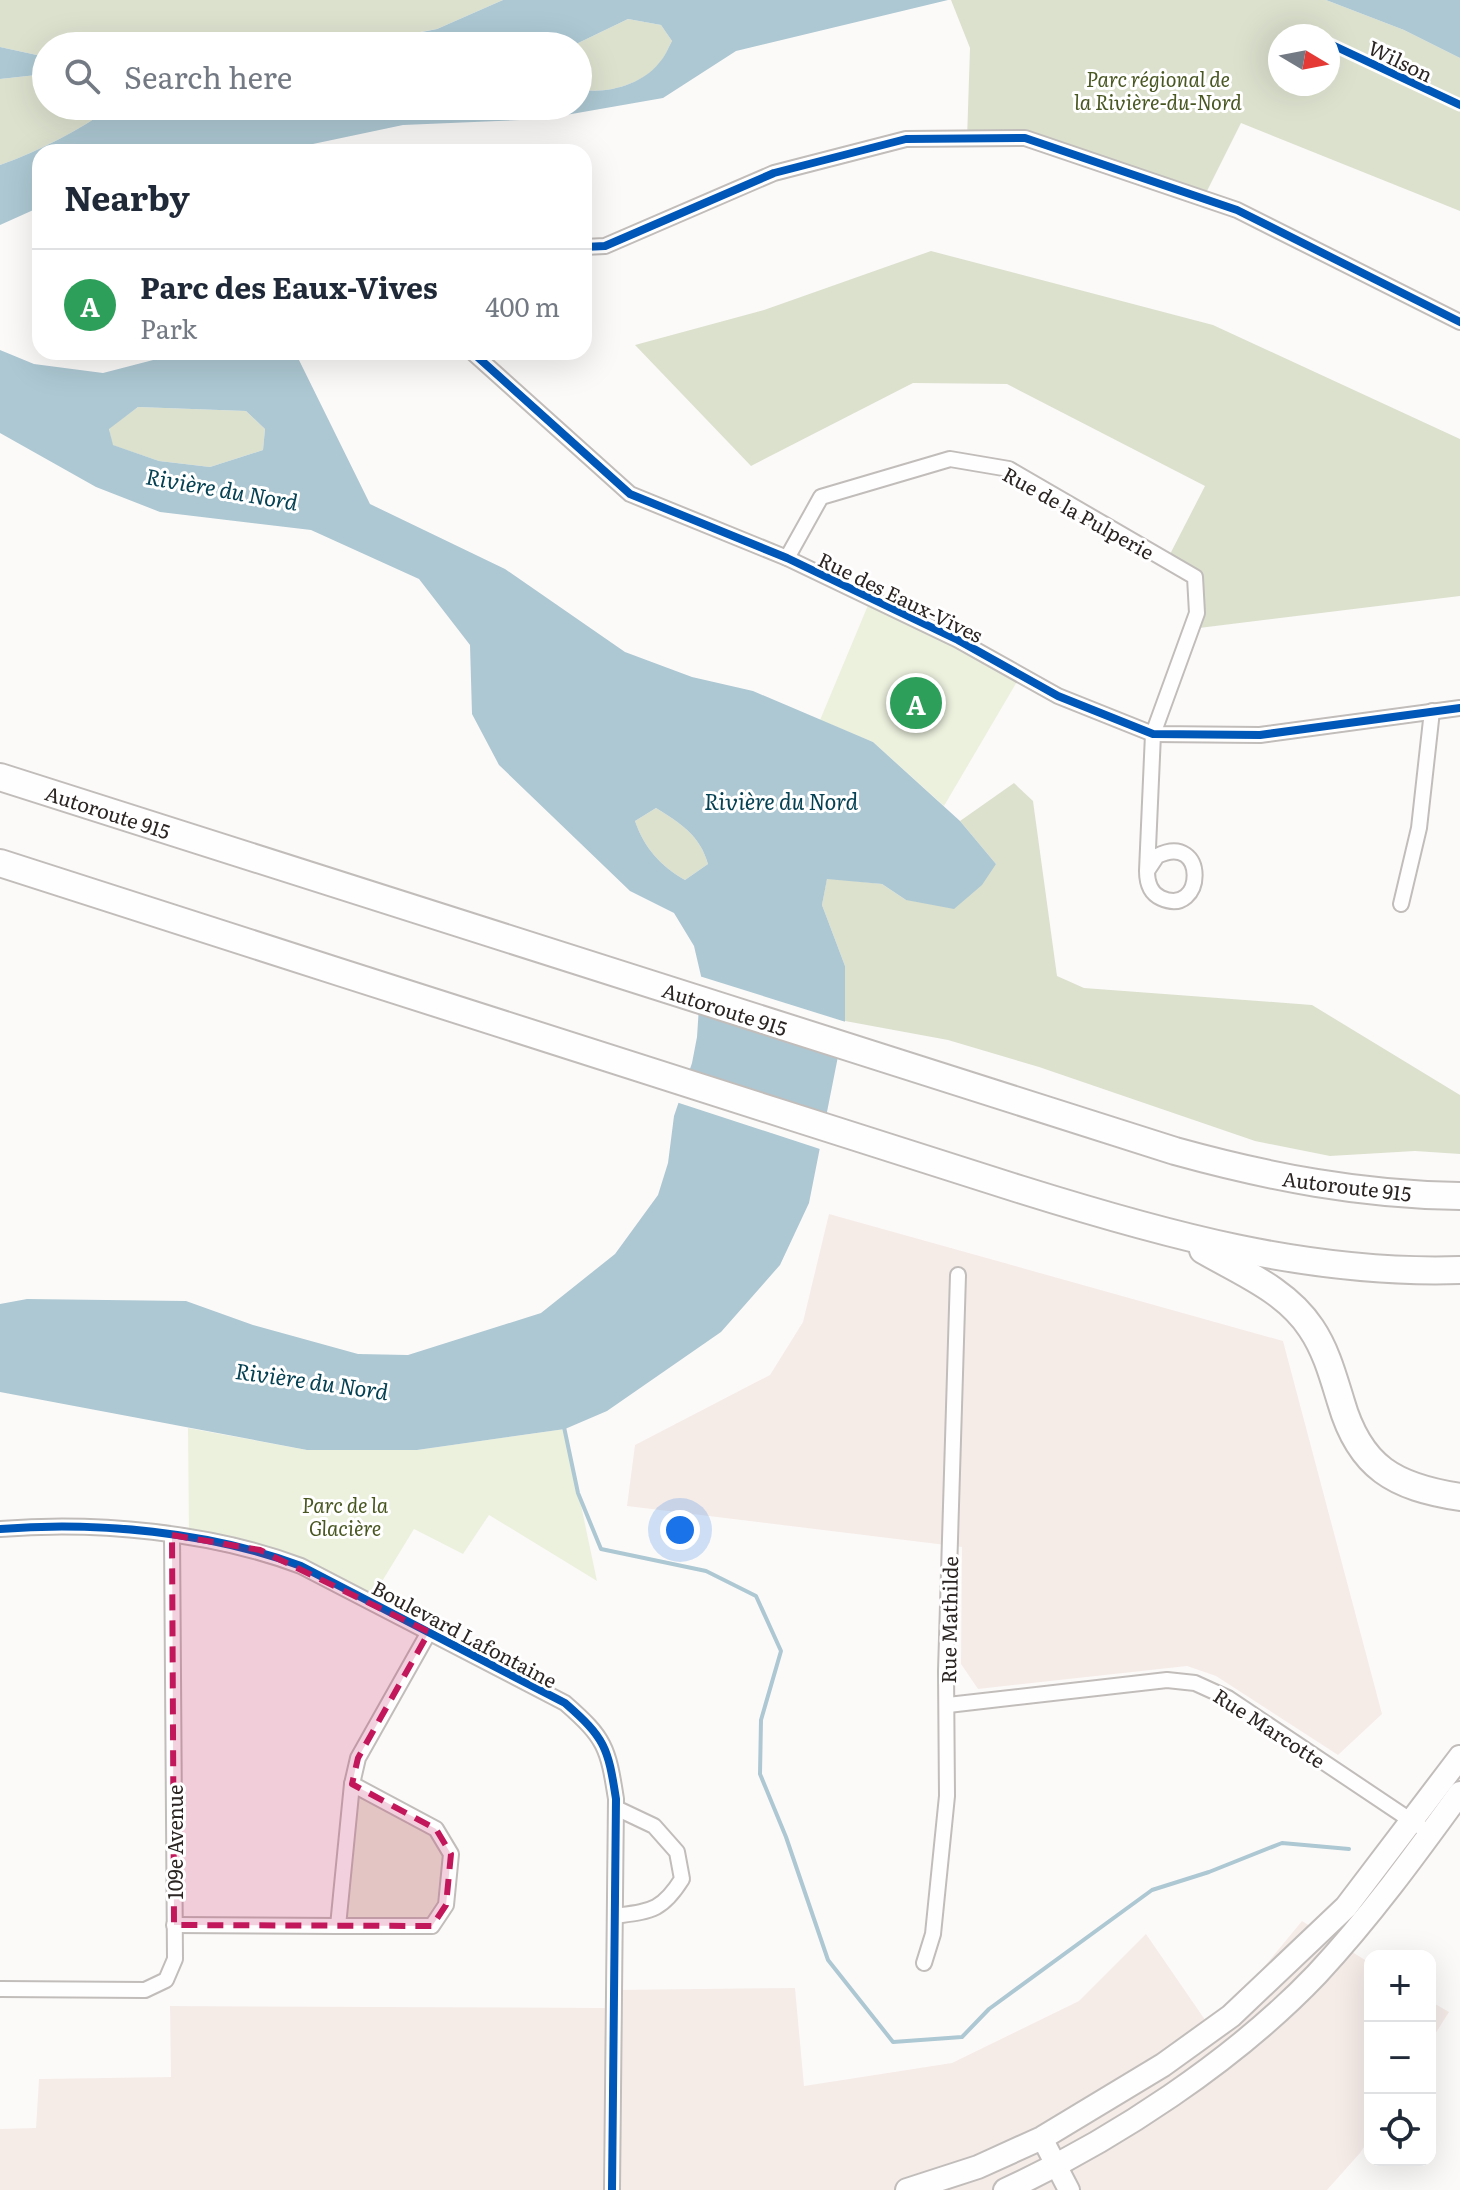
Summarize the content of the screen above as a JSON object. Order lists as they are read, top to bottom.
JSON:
{
  "streets": {
    "highway": ["Autoroute 915"],
    "street": [
      "Rue de la Pulperie",
      "Rue des Eaux-Vives",
      "Rue Mathilde",
      "Boulevard Lafontaine",
      "Rue Marcotte",
      "109e Avenue"
    ],
    "cycle path": ["Wilson"]
  },
  "crossings": [
    ["Rue de la Pulperie", "Rue des Eaux-Vives"],
    ["Rue Mathilde", "Rue Marcotte"],
    ["Boulevard Lafontaine", "109e Avenue"]
  ],
  "water": ["Rivière du Nord"],
  "parks": ["Parc régional de la Rivière-du-Nord", "Parc de la Glacière"],
  "north": "right",
  "page": {
    "search": "Search here",
    "heading": "Nearby",
    "list": [
      {
        "mark": "A",
        "name": "Parc des Eaux-Vives",
        "note": "Park",
        "value": "400 m"
      }
    ],
    "pins": "A",
    "map_buttons": ["+", "−"]
  }
}
